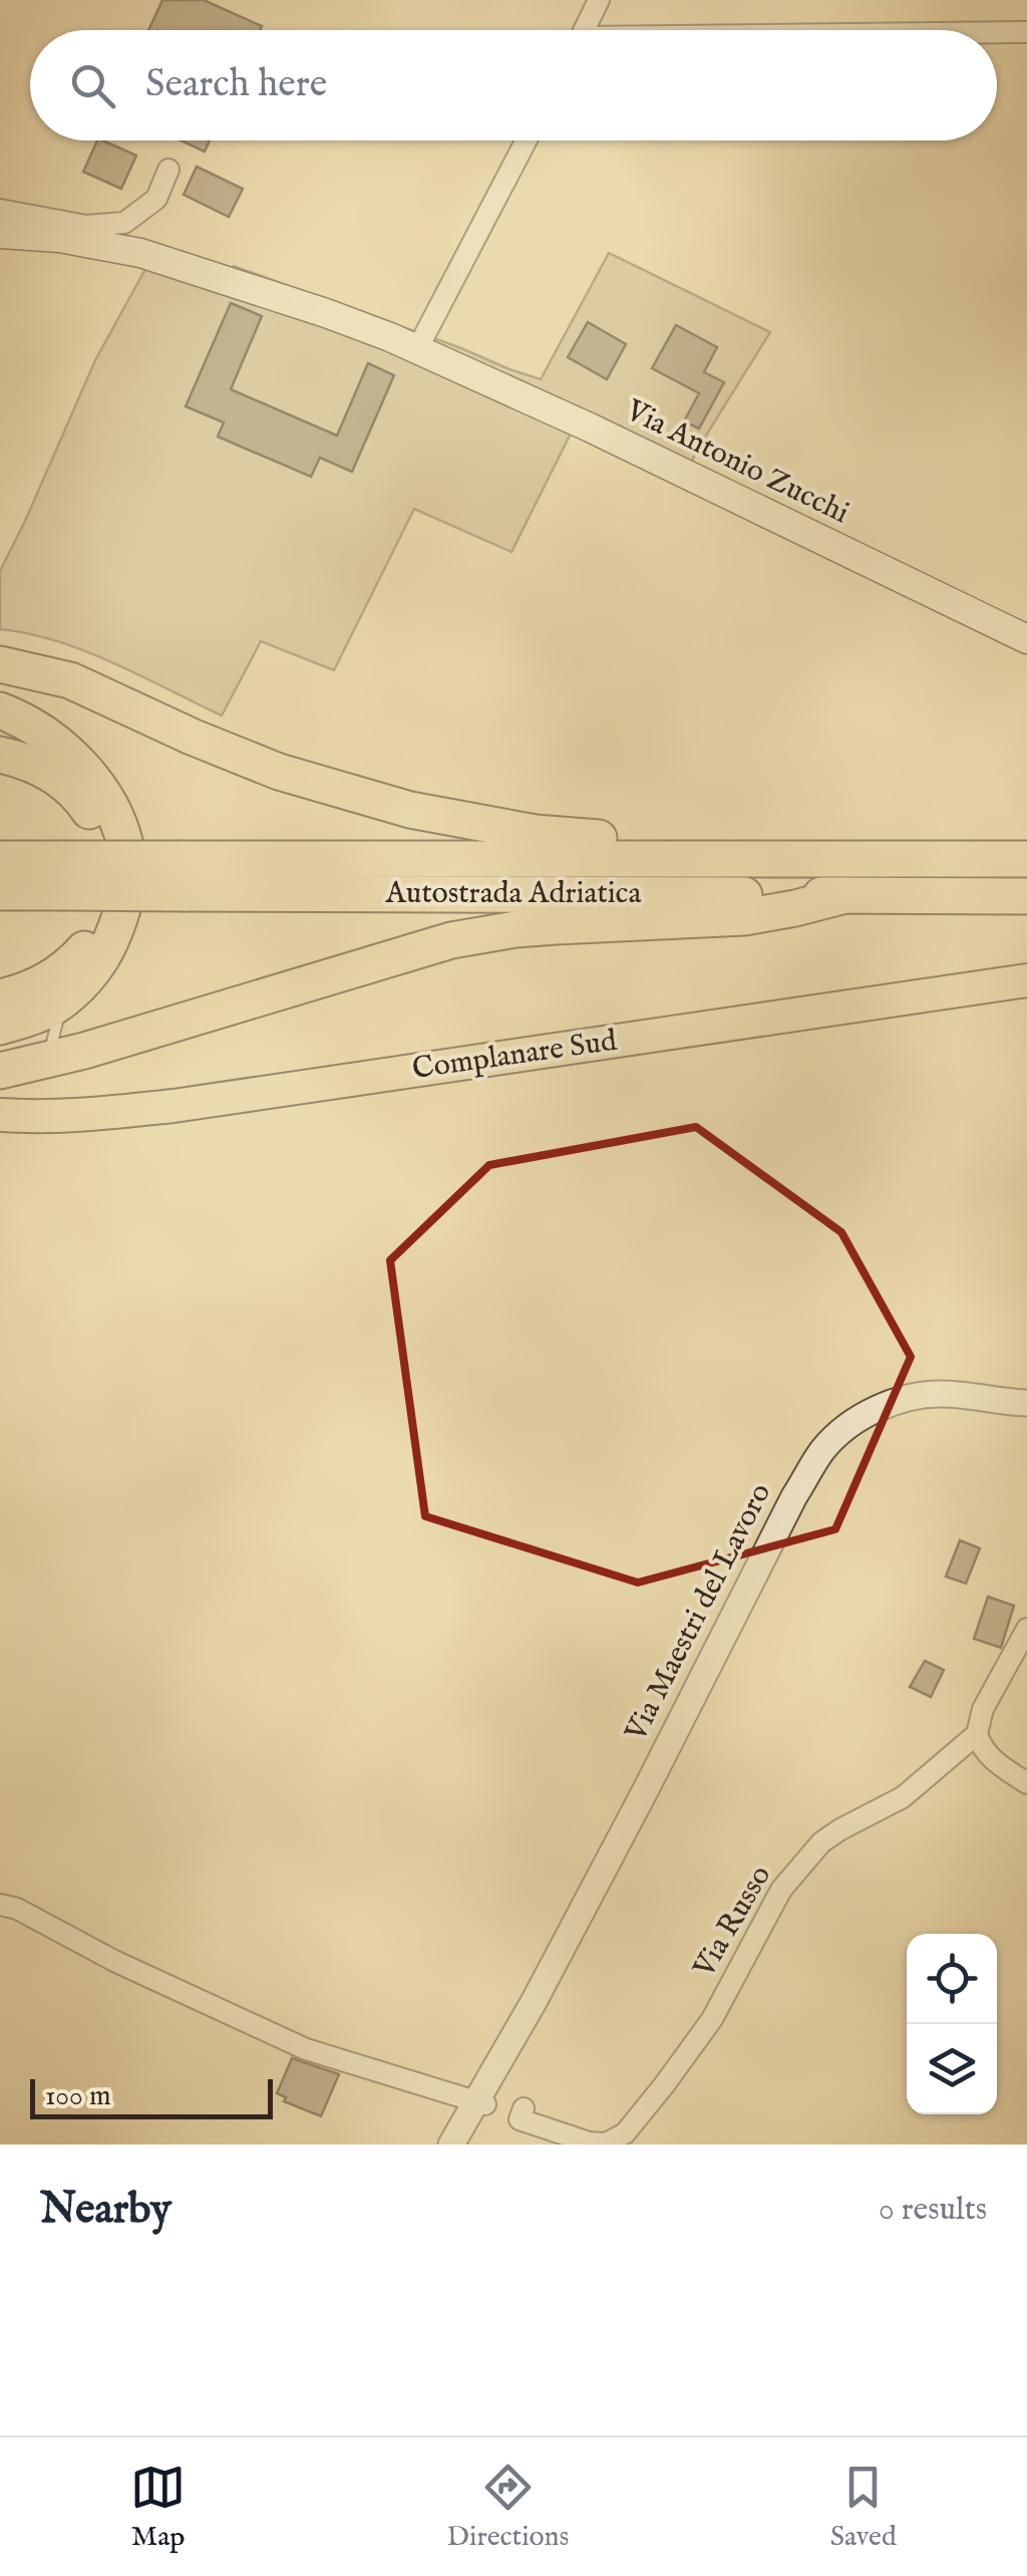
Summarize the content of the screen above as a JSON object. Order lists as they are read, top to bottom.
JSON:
{
  "streets": {
    "highway": ["Autostrada Adriatica", "Complanare Sud"],
    "main road": ["Via Antonio Zucchi"],
    "street": ["Via Maestri del Lavoro", "Via Russo"]
  },
  "scale_bar": "100 m",
  "page": {
    "search": "Search here",
    "scale": "100 m",
    "heading": ["Nearby", "0 results"],
    "nav": ["Map", "Directions", "Saved"]
  }
}
